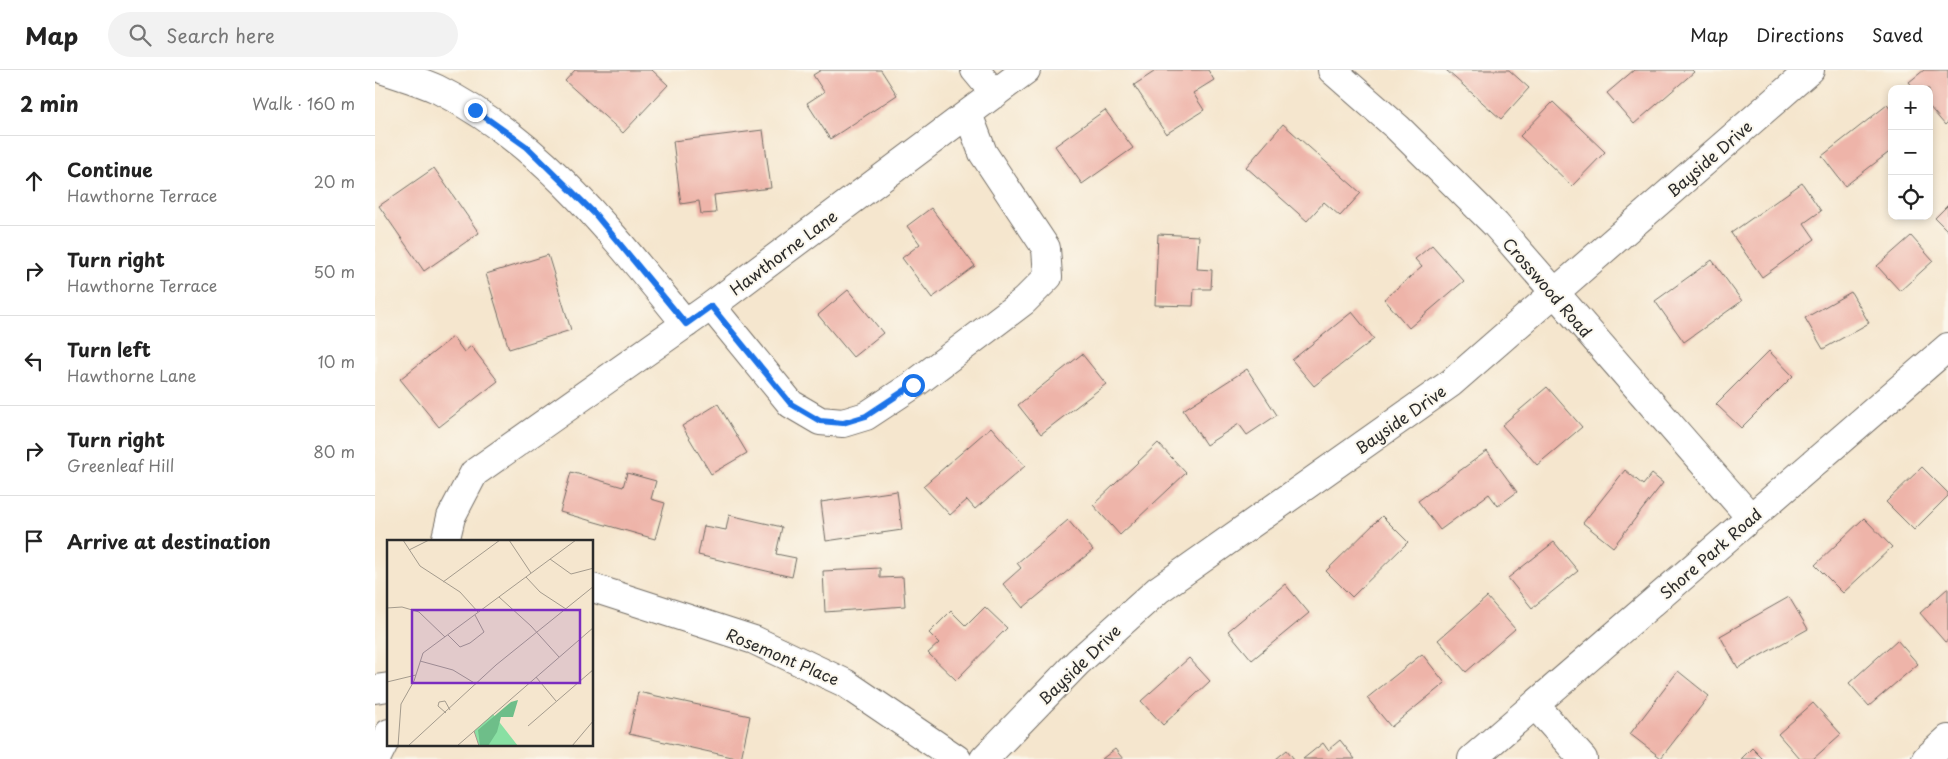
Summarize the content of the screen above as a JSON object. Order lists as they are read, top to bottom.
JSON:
{
  "streets": {
    "street": [
      "Bayside Drive",
      "Hawthorne Lane",
      "Crosswood Road",
      "Shore Park Road",
      "Rosemont Place"
    ]
  },
  "crossings": [
    ["Bayside Drive", "Crosswood Road"],
    ["Crosswood Road", "Shore Park Road"]
  ],
  "page": {
    "header": "Map",
    "search": "Search here",
    "nav": ["Map", "Directions", "Saved"],
    "heading": ["2 min", "Walk · 160 m"],
    "map_buttons": ["+", "−"],
    "list": [
      ["Continue", "Hawthorne Terrace", "20 m"],
      ["Turn right", "Hawthorne Terrace", "50 m"],
      ["Turn left", "Hawthorne Lane", "10 m"],
      ["Turn right", "Greenleaf Hill", "80 m"],
      "Arrive at destination"
    ]
  }
}
